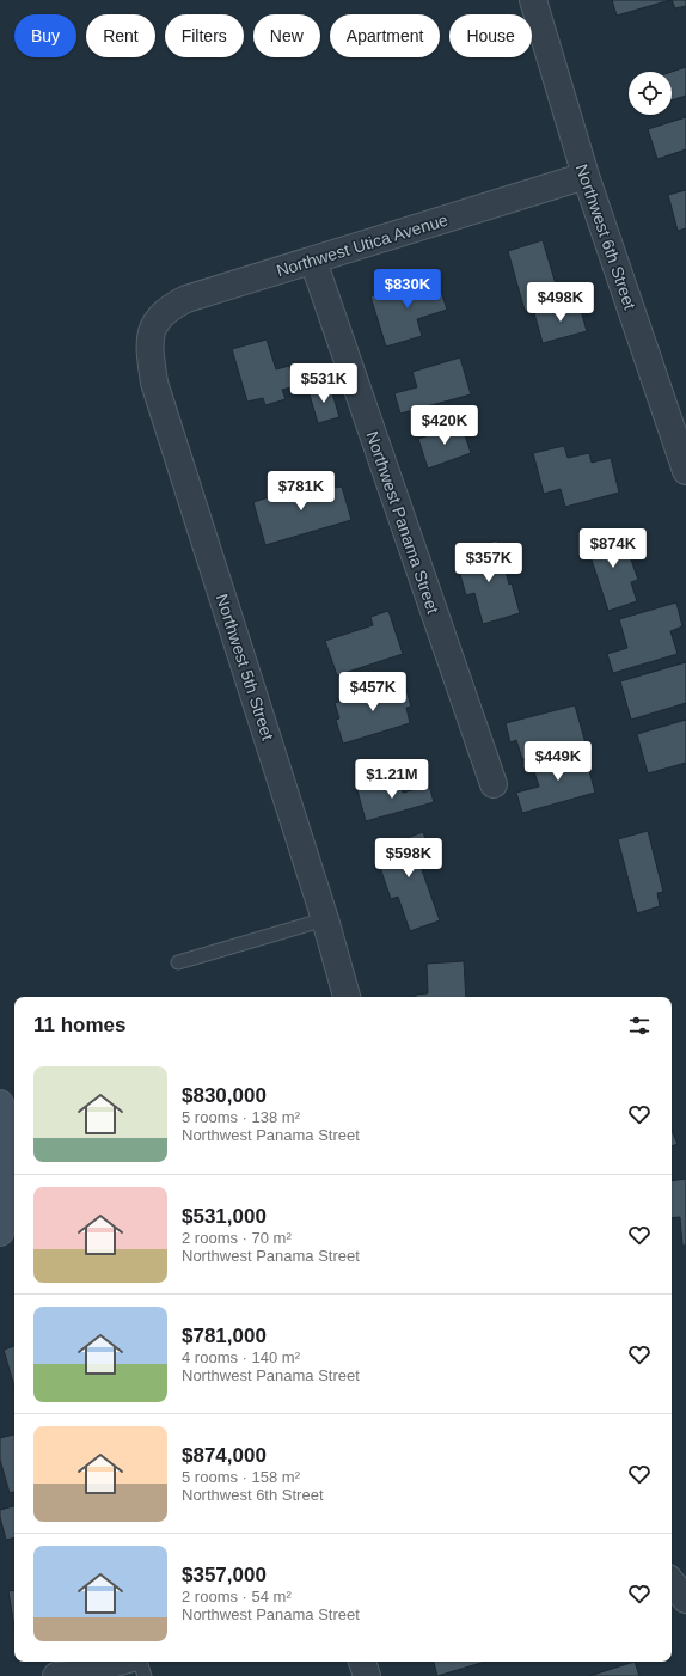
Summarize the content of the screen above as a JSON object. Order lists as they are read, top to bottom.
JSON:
{
  "streets": {
    "street": [
      "Northwest 6th Street",
      "Northwest Utica Avenue",
      "Northwest Panama Street",
      "Northwest 5th Street"
    ]
  },
  "crossings": [
    ["Northwest 6th Street", "Northwest Utica Avenue"],
    ["Northwest Utica Avenue", "Northwest Panama Street"],
    ["Northwest Utica Avenue", "Northwest 5th Street"]
  ],
  "page": {
    "chip": [
      "Buy",
      "Rent",
      "Filters",
      "New",
      "Apartment",
      "House"
    ],
    "price": [
      "$830K",
      "$498K",
      "$531K",
      "$420K",
      "$781K",
      "$874K",
      "$357K",
      "$457K",
      "$449K",
      "$1.21M",
      "$598K"
    ],
    "heading": "11 homes",
    "list": [
      {
        "name": "$830,000",
        "note": "5 rooms · 138 m² · Northwest Panama Street"
      },
      {
        "name": "$531,000",
        "note": "2 rooms · 70 m² · Northwest Panama Street"
      },
      {
        "name": "$781,000",
        "note": "4 rooms · 140 m² · Northwest Panama Street"
      },
      {
        "name": "$874,000",
        "note": "5 rooms · 158 m² · Northwest 6th Street"
      },
      {
        "name": "$357,000",
        "note": "2 rooms · 54 m² · Northwest Panama Street"
      }
    ]
  }
}
